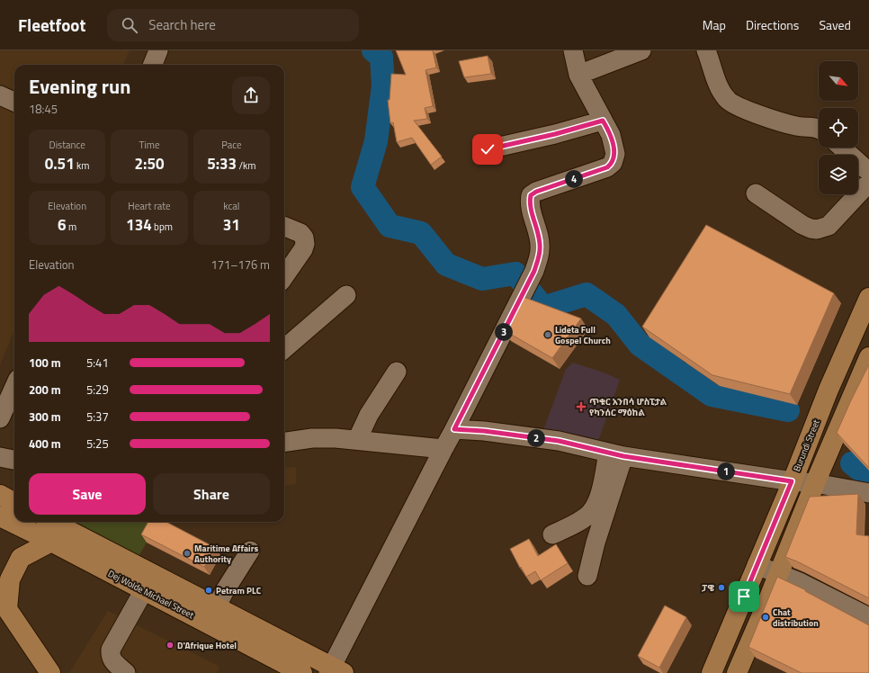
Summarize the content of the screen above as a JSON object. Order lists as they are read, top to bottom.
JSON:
{
  "streets": {
    "main road": ["Burundi Street", "Dej Wolde Michael Street"]
  },
  "places": {
    "other": [
      "Lideta Full Gospel Church",
      "Maritime Affairs Authority",
      "ፓዌ",
      "Petram PLC",
      "Chat distribution",
      "D'Afrique Hotel"
    ],
    "health": ["ጥቁር አንበሳ ሆስፒታል የካንሰር ማዕከል"]
  },
  "north": "bottom right",
  "page": {
    "header": "Fleetfoot",
    "search": "Search here",
    "nav": ["Map", "Directions", "Saved"],
    "heading": ["Evening run", "18:45"],
    "stats": [
      ["Distance", "0.51 km"],
      ["Time", "2:50"],
      ["Pace", "5:33 /km"],
      ["Elevation", "6 m"],
      ["Heart rate", "134 bpm"],
      ["kcal", "31"]
    ],
    "pins": [
      "4",
      "3",
      "2",
      "1"
    ],
    "chart": ["Elevation", "171–176 m"],
    "list": [
      {
        "name": "100 m",
        "note": "5:41"
      },
      {
        "name": "200 m",
        "note": "5:29"
      },
      {
        "name": "300 m",
        "note": "5:37"
      },
      {
        "name": "400 m",
        "note": "5:25"
      }
    ],
    "buttons": ["Save", "Share"]
  }
}
